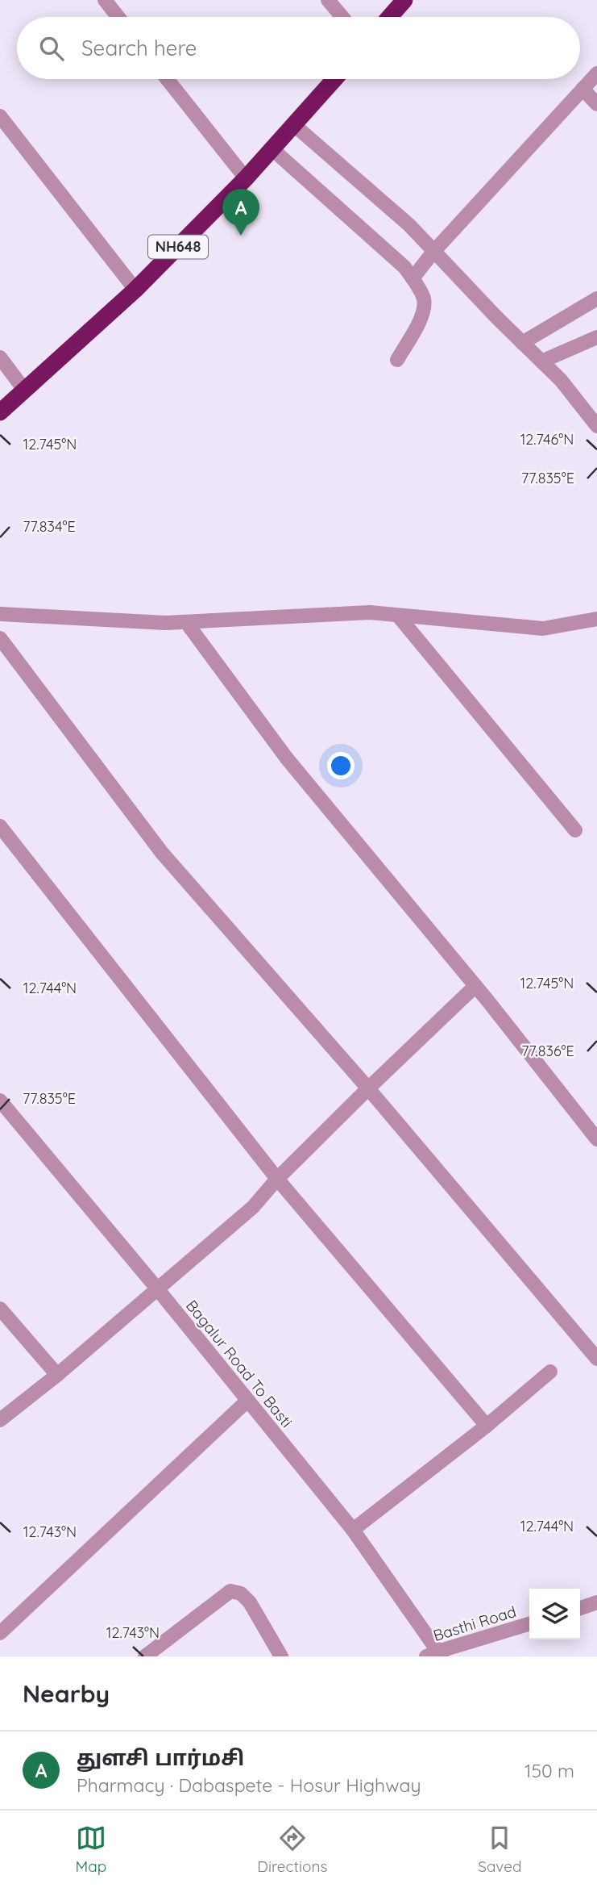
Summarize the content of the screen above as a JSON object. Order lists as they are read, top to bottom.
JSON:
{
  "streets": {
    "highway": ["NH648"],
    "street": ["Bagalur Road To Basti", "Basthi Road"]
  },
  "crossings": [
    ["Bagalur Road To Basti", "Basthi Road"]
  ],
  "page": {
    "search": "Search here",
    "pins": "A",
    "heading": "Nearby",
    "list": [
      {
        "mark": "A",
        "name": "துளசி பார்மசி",
        "note": "Pharmacy · Dabaspete - Hosur Highway",
        "value": "150 m"
      }
    ],
    "nav": ["Map", "Directions", "Saved"]
  },
  "coordinates": [
    "12.746°N",
    "12.745°N",
    "77.835°E",
    "77.834°E",
    "12.744°N",
    "77.836°E",
    "12.743°N"
  ]
}
